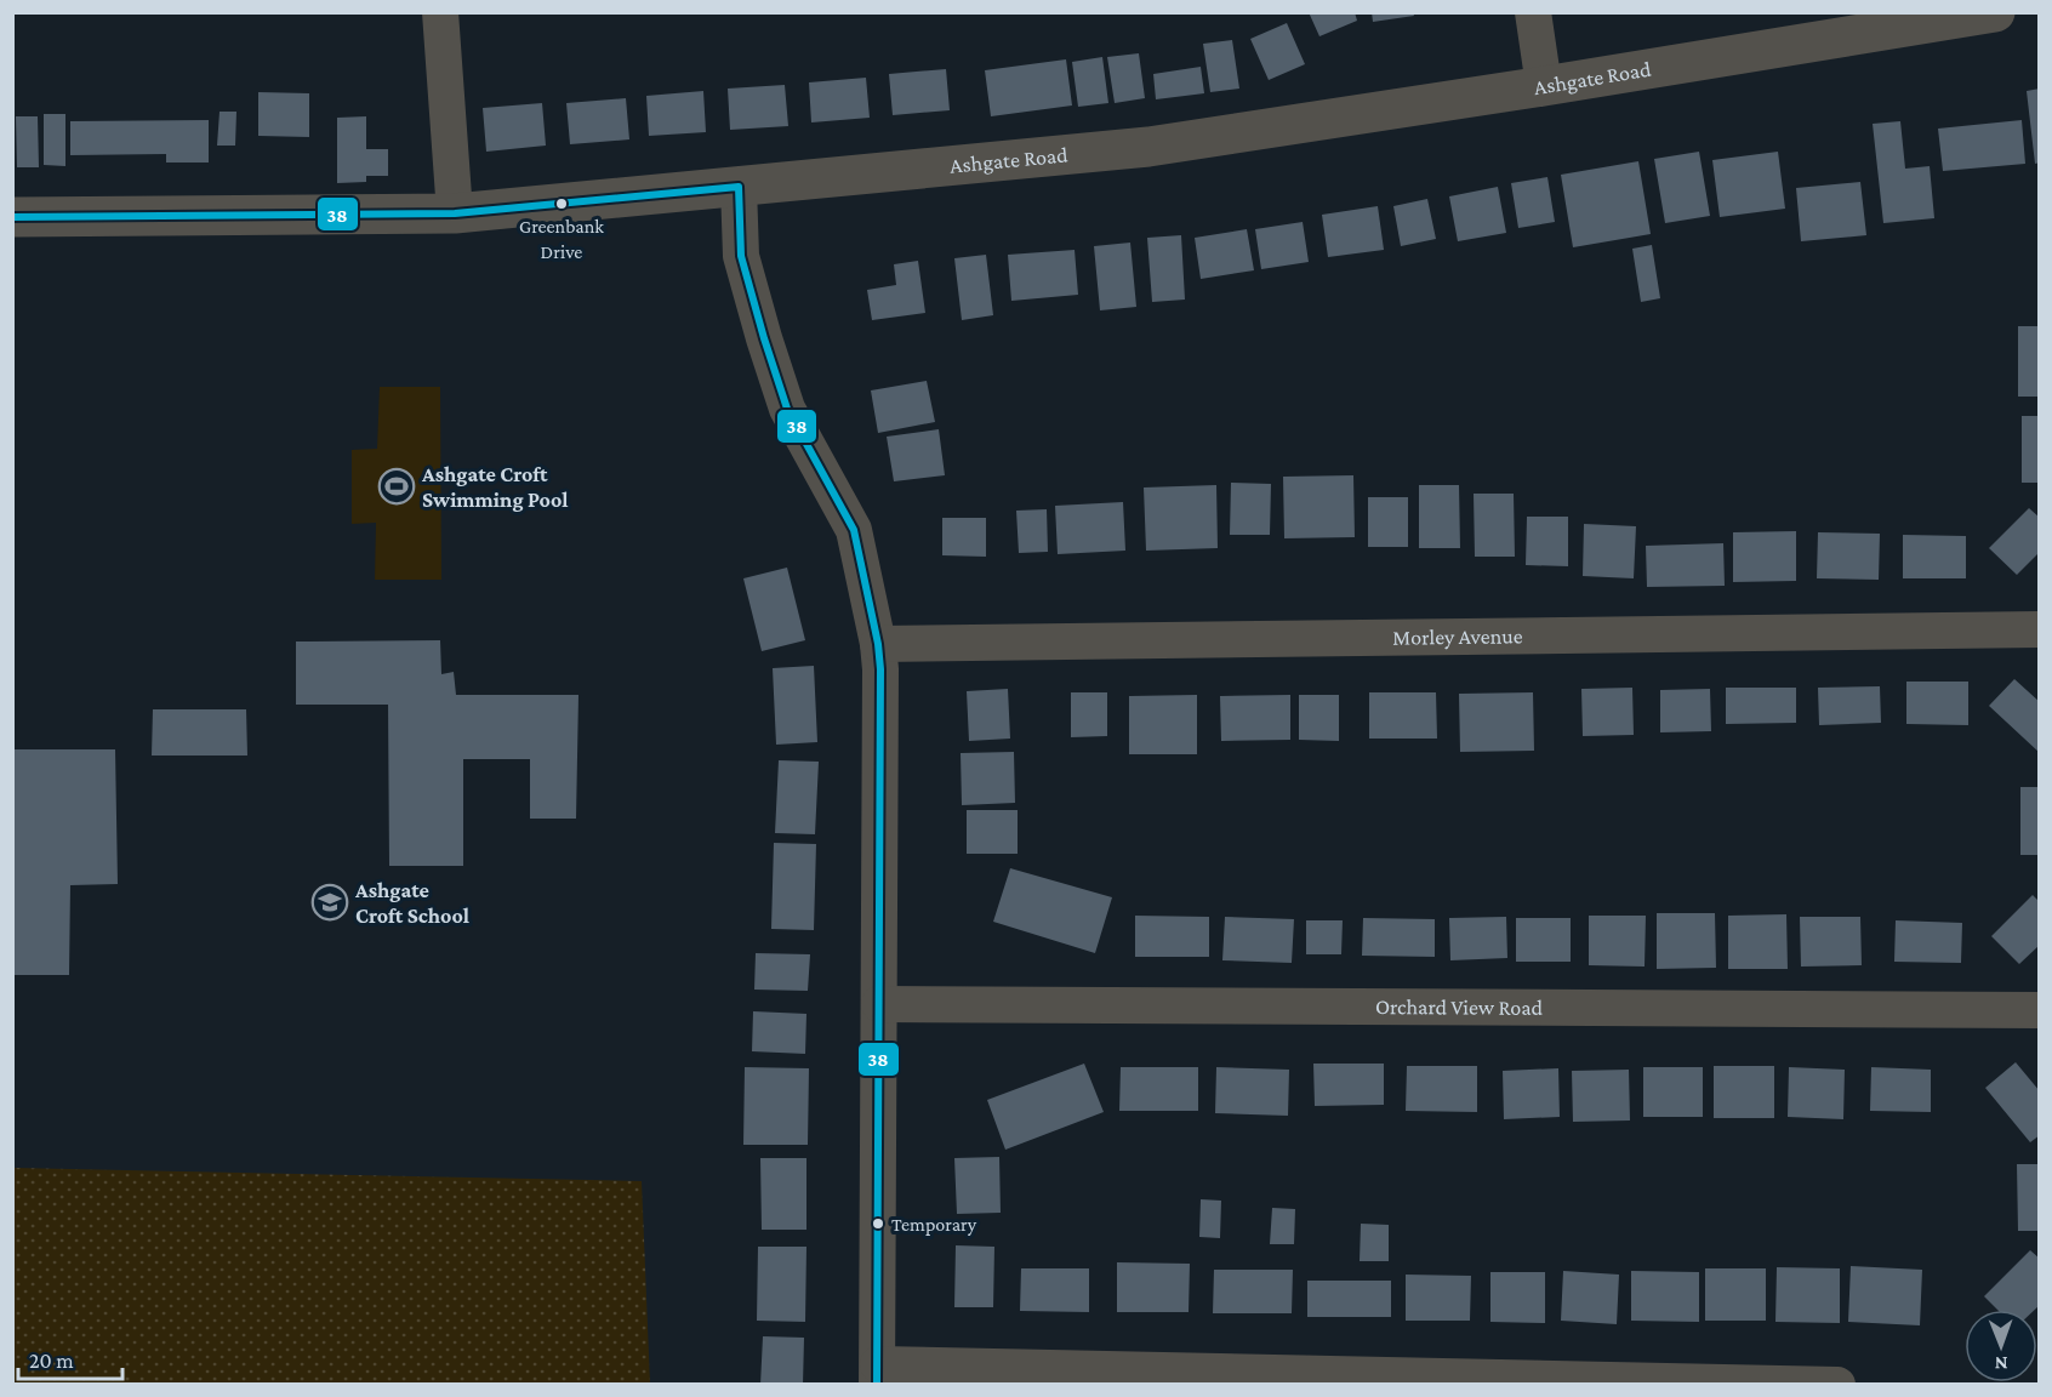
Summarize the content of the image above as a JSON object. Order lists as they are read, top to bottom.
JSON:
{
  "streets": {
    "street": ["Ashgate Road", "Morley Avenue", "Orchard View Road"]
  },
  "places": {
    "other": ["Greenbank Drive", "Temporary"],
    "sports": ["Ashgate Croft Swimming Pool"],
    "school or university": ["Ashgate Croft School"]
  },
  "lines": ["transit line 38"],
  "scale_bar": "20 m",
  "north": "bottom"
}
